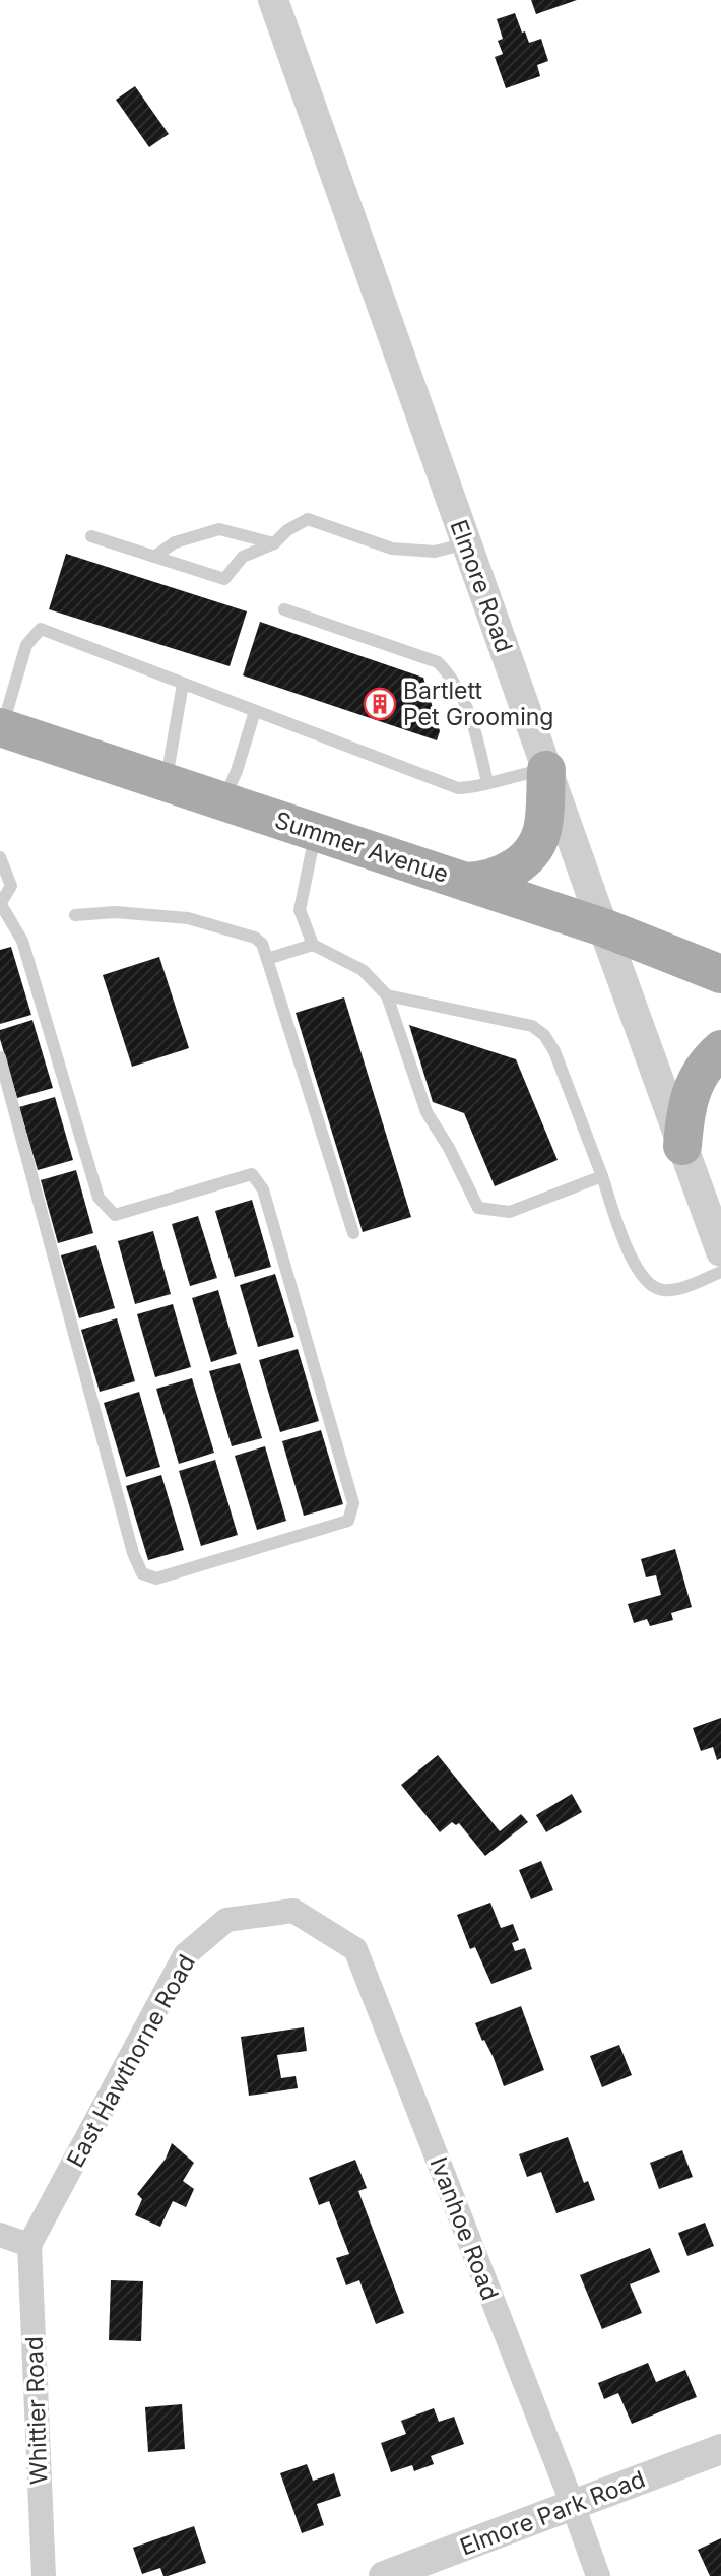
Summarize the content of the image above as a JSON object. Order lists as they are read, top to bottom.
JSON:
{
  "streets": {
    "main road": ["Summer Avenue"],
    "street": [
      "Elmore Road",
      "East Hawthorne Road",
      "Ivanhoe Road",
      "Whittier Road",
      "Elmore Park Road"
    ]
  },
  "crossings": [
    ["Elmore Road", "Summer Avenue"],
    ["East Hawthorne Road", "Ivanhoe Road"],
    ["East Hawthorne Road", "Whittier Road"],
    ["Ivanhoe Road", "Elmore Park Road"]
  ],
  "places": {
    "building": ["Bartlett Pet Grooming"]
  }
}
